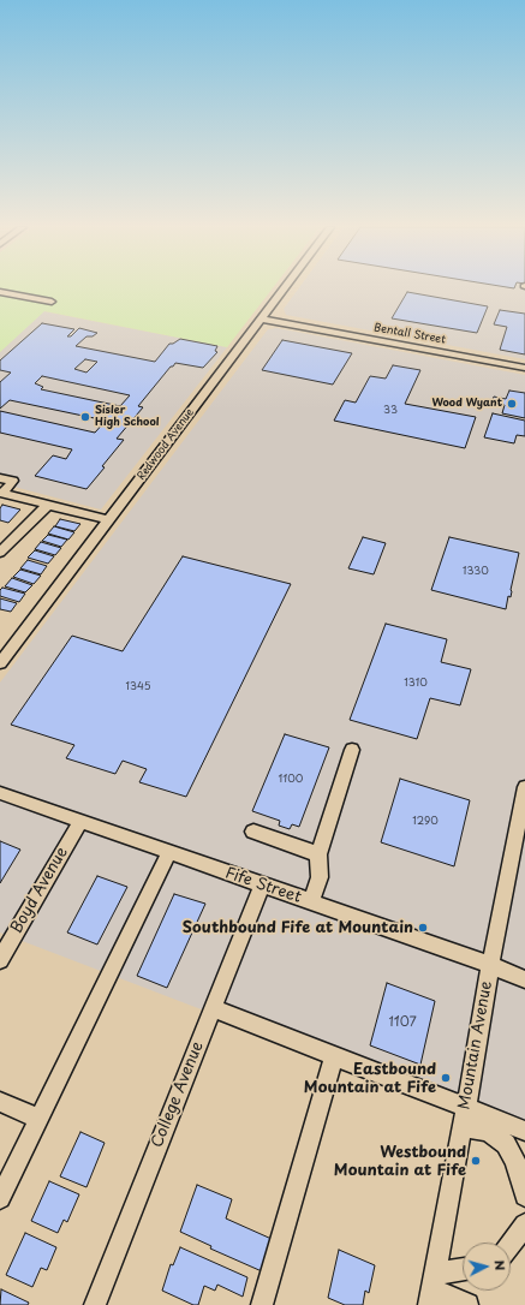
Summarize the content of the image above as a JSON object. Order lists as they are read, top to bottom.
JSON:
{
  "streets": {
    "street": [
      "Bentall Street",
      "Redwood Avenue",
      "Fife Street",
      "Boyd Avenue",
      "Mountain Avenue",
      "College Avenue"
    ]
  },
  "crossings": [
    ["Bentall Street", "Redwood Avenue"],
    ["Fife Street", "Boyd Avenue"],
    ["Fife Street", "Mountain Avenue"],
    ["Fife Street", "College Avenue"]
  ],
  "places": [
    "Wood Wyant",
    "Sisler High School",
    "Southbound Fife at Mountain",
    "Eastbound Mountain at Fife",
    "Westbound Mountain at Fife"
  ],
  "house_numbers": [
    "33",
    "1330",
    "1310",
    "1345",
    "1100",
    "1290",
    "1107"
  ],
  "north": "right"
}
